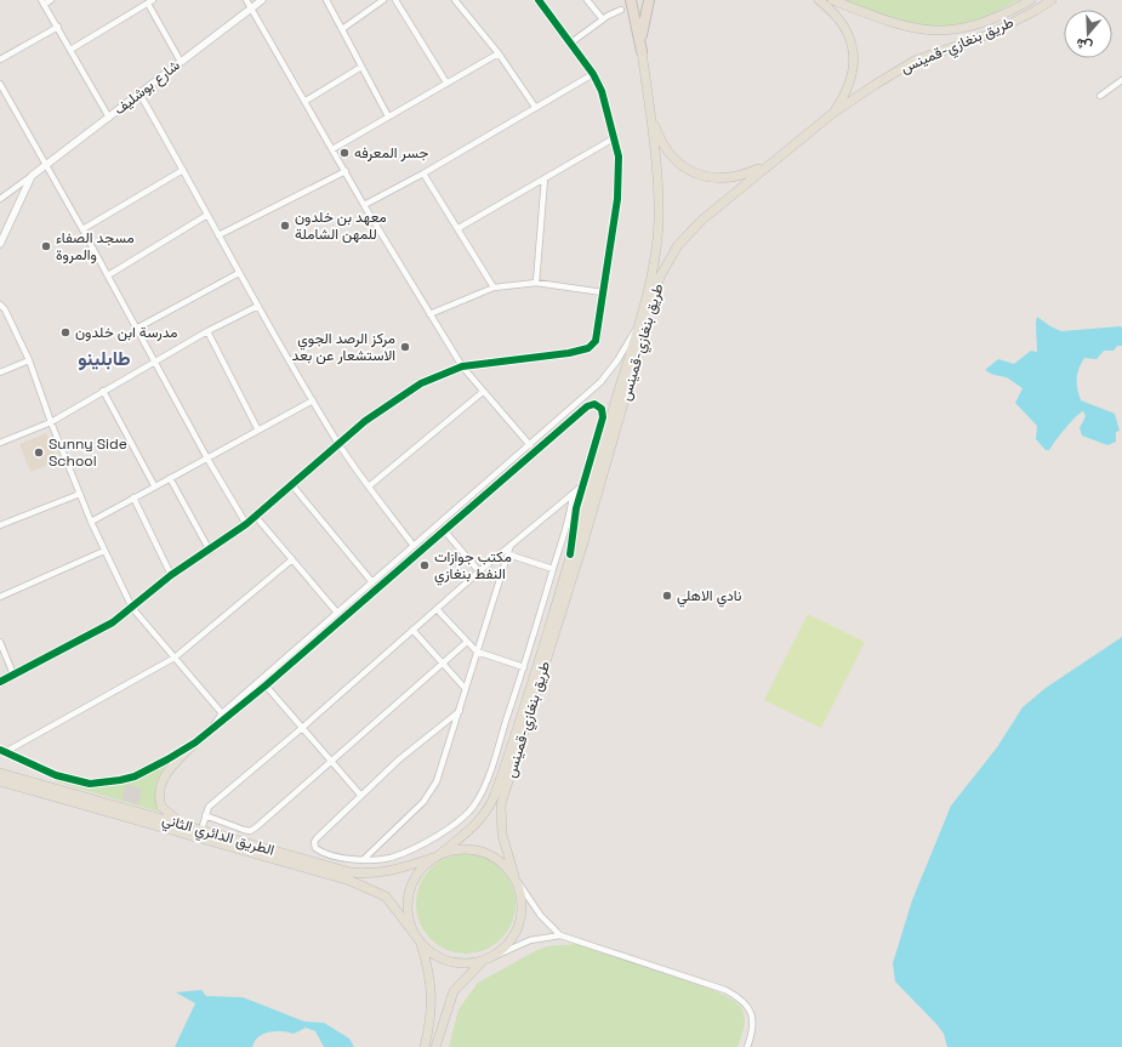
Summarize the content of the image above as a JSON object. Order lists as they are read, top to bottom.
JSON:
{
  "streets": {
    "main road": ["طريق بنغازي-قمينس", "الطريق الدائري الثاني"],
    "street": ["شارع بوشليف"]
  },
  "crossings": [
    ["طريق بنغازي-قمينس", "الطريق الدائري الثاني"]
  ],
  "districts": ["طابلينو"],
  "places": [
    "جسر المعرفه",
    "معهد بن خلدون للمهن الشاملة",
    "مسجد الصفاء والمروة",
    "مدرسة ابن خلدون",
    "مركز الرصد الجوي الاستشعار عن بعد",
    "Sunny Side School",
    "مكتب جوازات النفط بنغازي",
    "نادي الاهلي"
  ],
  "north": "bottom"
}
